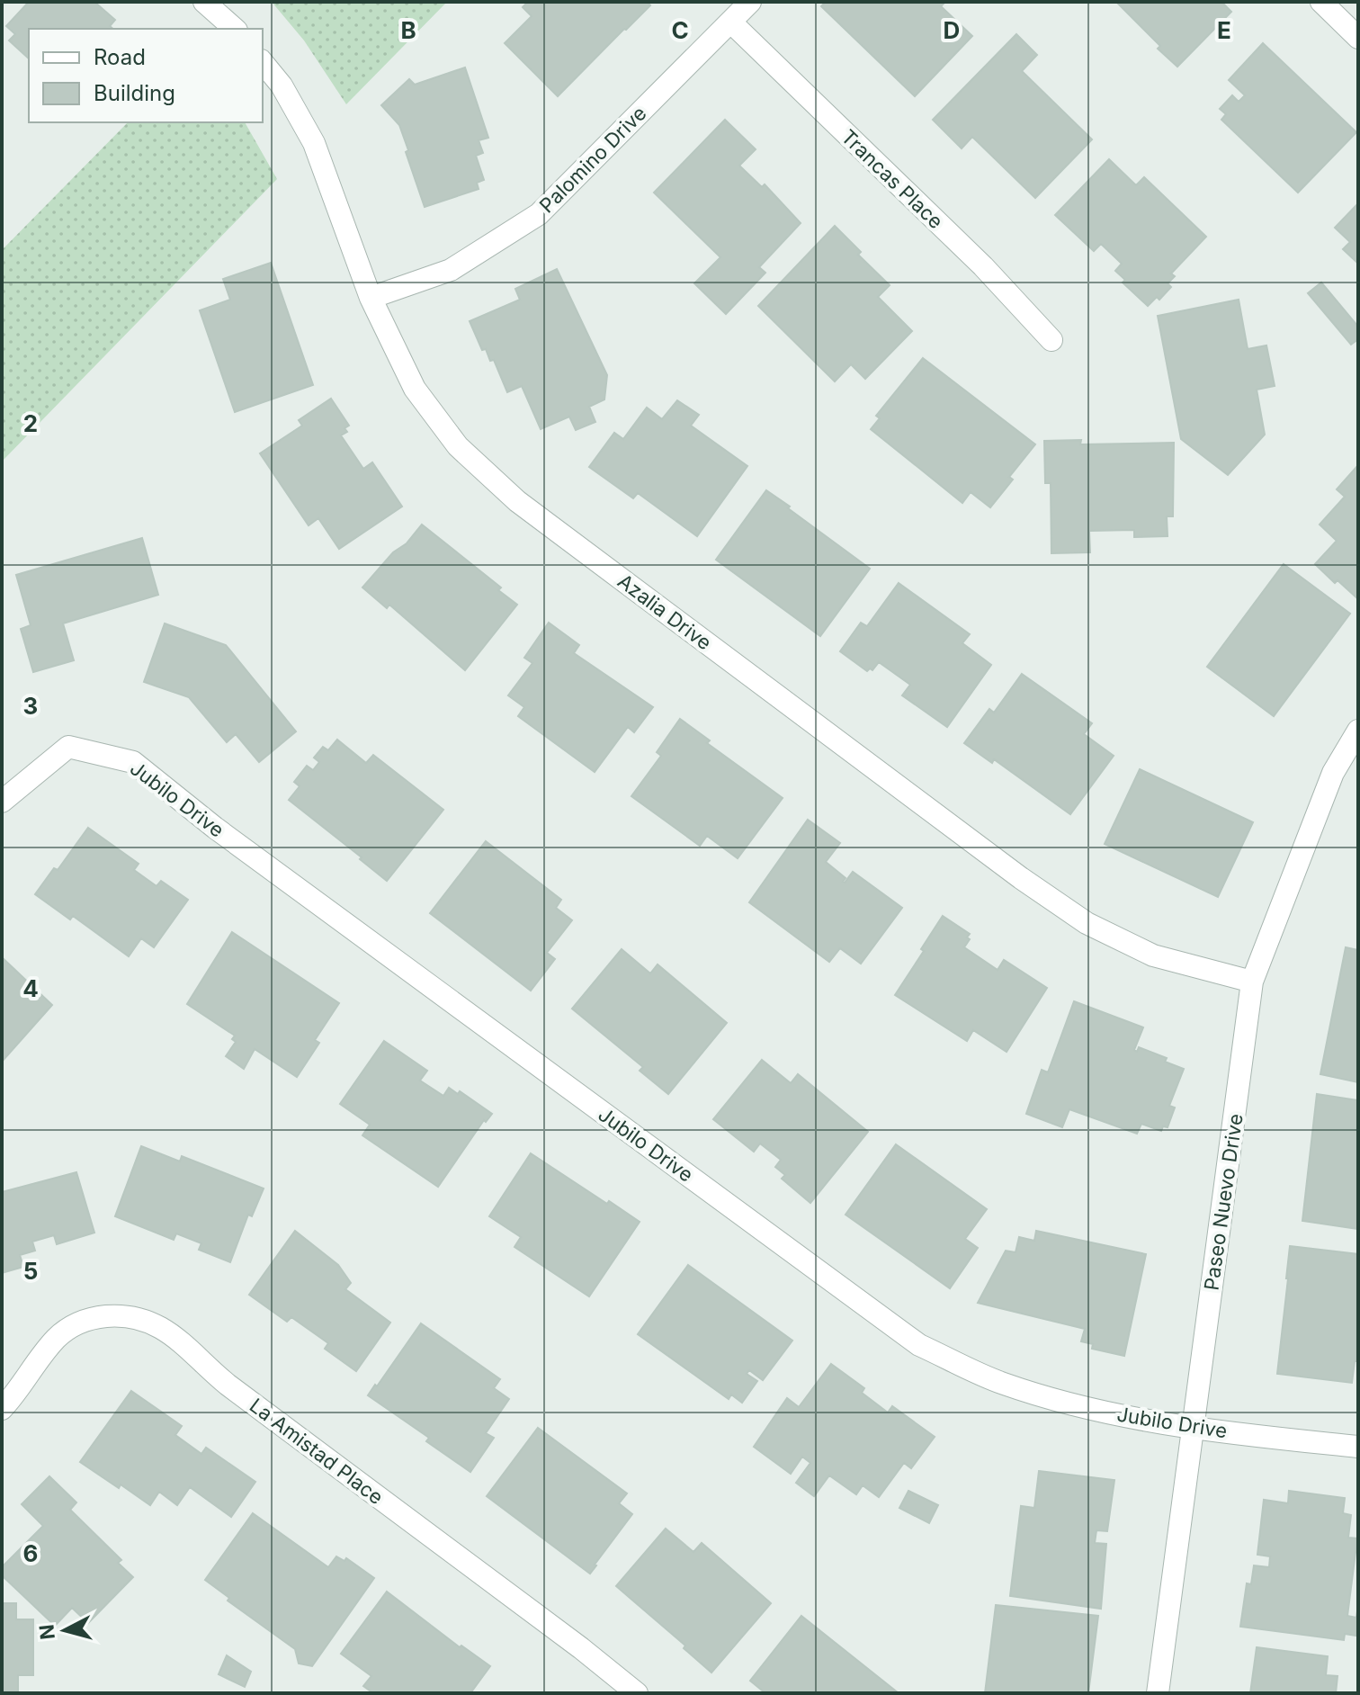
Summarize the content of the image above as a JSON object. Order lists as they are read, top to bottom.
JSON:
{
  "streets": {
    "street": [
      "Palomino Drive",
      "Trancas Place",
      "Azalia Drive",
      "Jubilo Drive",
      "Paseo Nuevo Drive",
      "La Amistad Place"
    ]
  },
  "crossings": [
    ["Palomino Drive", "Trancas Place"],
    ["Palomino Drive", "Azalia Drive"],
    ["Azalia Drive", "Paseo Nuevo Drive"],
    ["Jubilo Drive", "Paseo Nuevo Drive"]
  ],
  "legend": ["Road", "Building"],
  "north": "left",
  "grid": {
    "columns": [
      "B",
      "C",
      "D",
      "E"
    ],
    "rows": [
      "2",
      "3",
      "4",
      "5",
      "6"
    ]
  }
}
